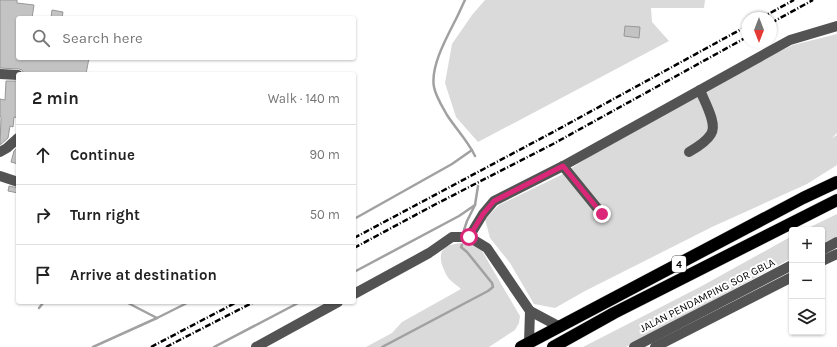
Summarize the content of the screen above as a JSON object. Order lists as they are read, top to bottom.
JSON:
{
  "streets": {
    "highway": ["4"],
    "street": ["JALAN PENDAMPING SOR GBLA"]
  },
  "north": "bottom",
  "page": {
    "search": "Search here",
    "heading": ["2 min", "Walk · 140 m"],
    "list": [
      ["Continue", "90 m"],
      ["Turn right", "50 m"],
      "Arrive at destination"
    ],
    "map_buttons": ["+", "−"]
  }
}
